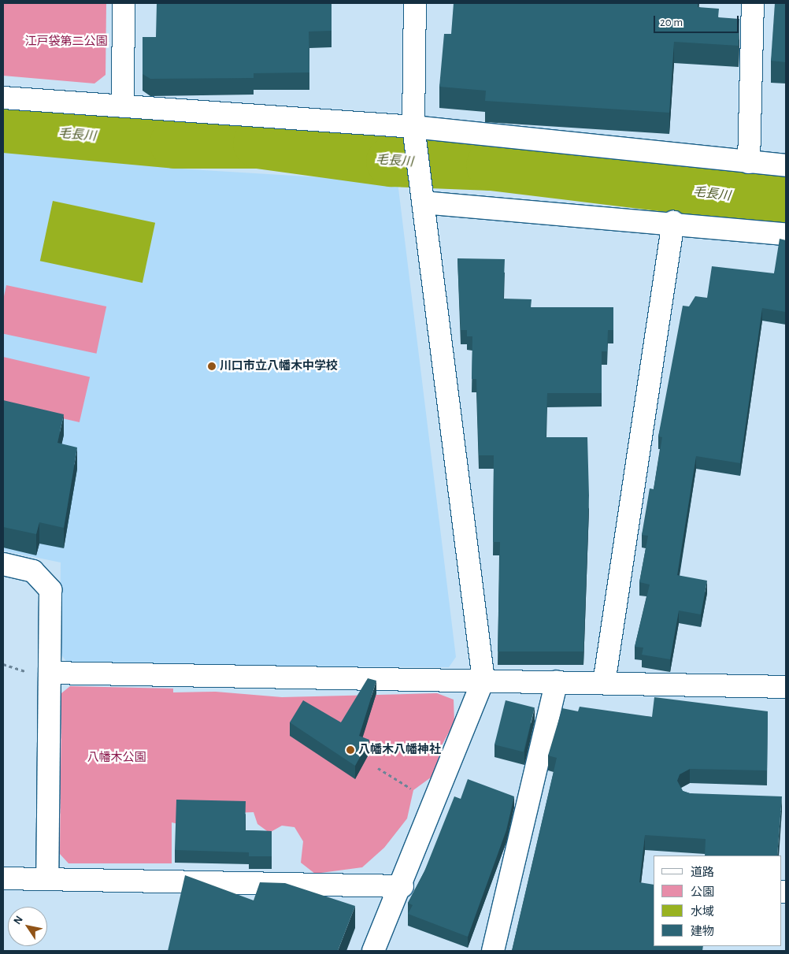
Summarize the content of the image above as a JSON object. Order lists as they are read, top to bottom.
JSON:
{
  "water": ["毛長川"],
  "parks": ["江戸袋第二公園", "八幡木公園"],
  "places": ["川口市立八幡木中学校", "八幡木八幡神社"],
  "legend": [
    "道路",
    "公園",
    "水域",
    "建物"
  ],
  "scale_bar": "20 m",
  "north": "top left"
}
